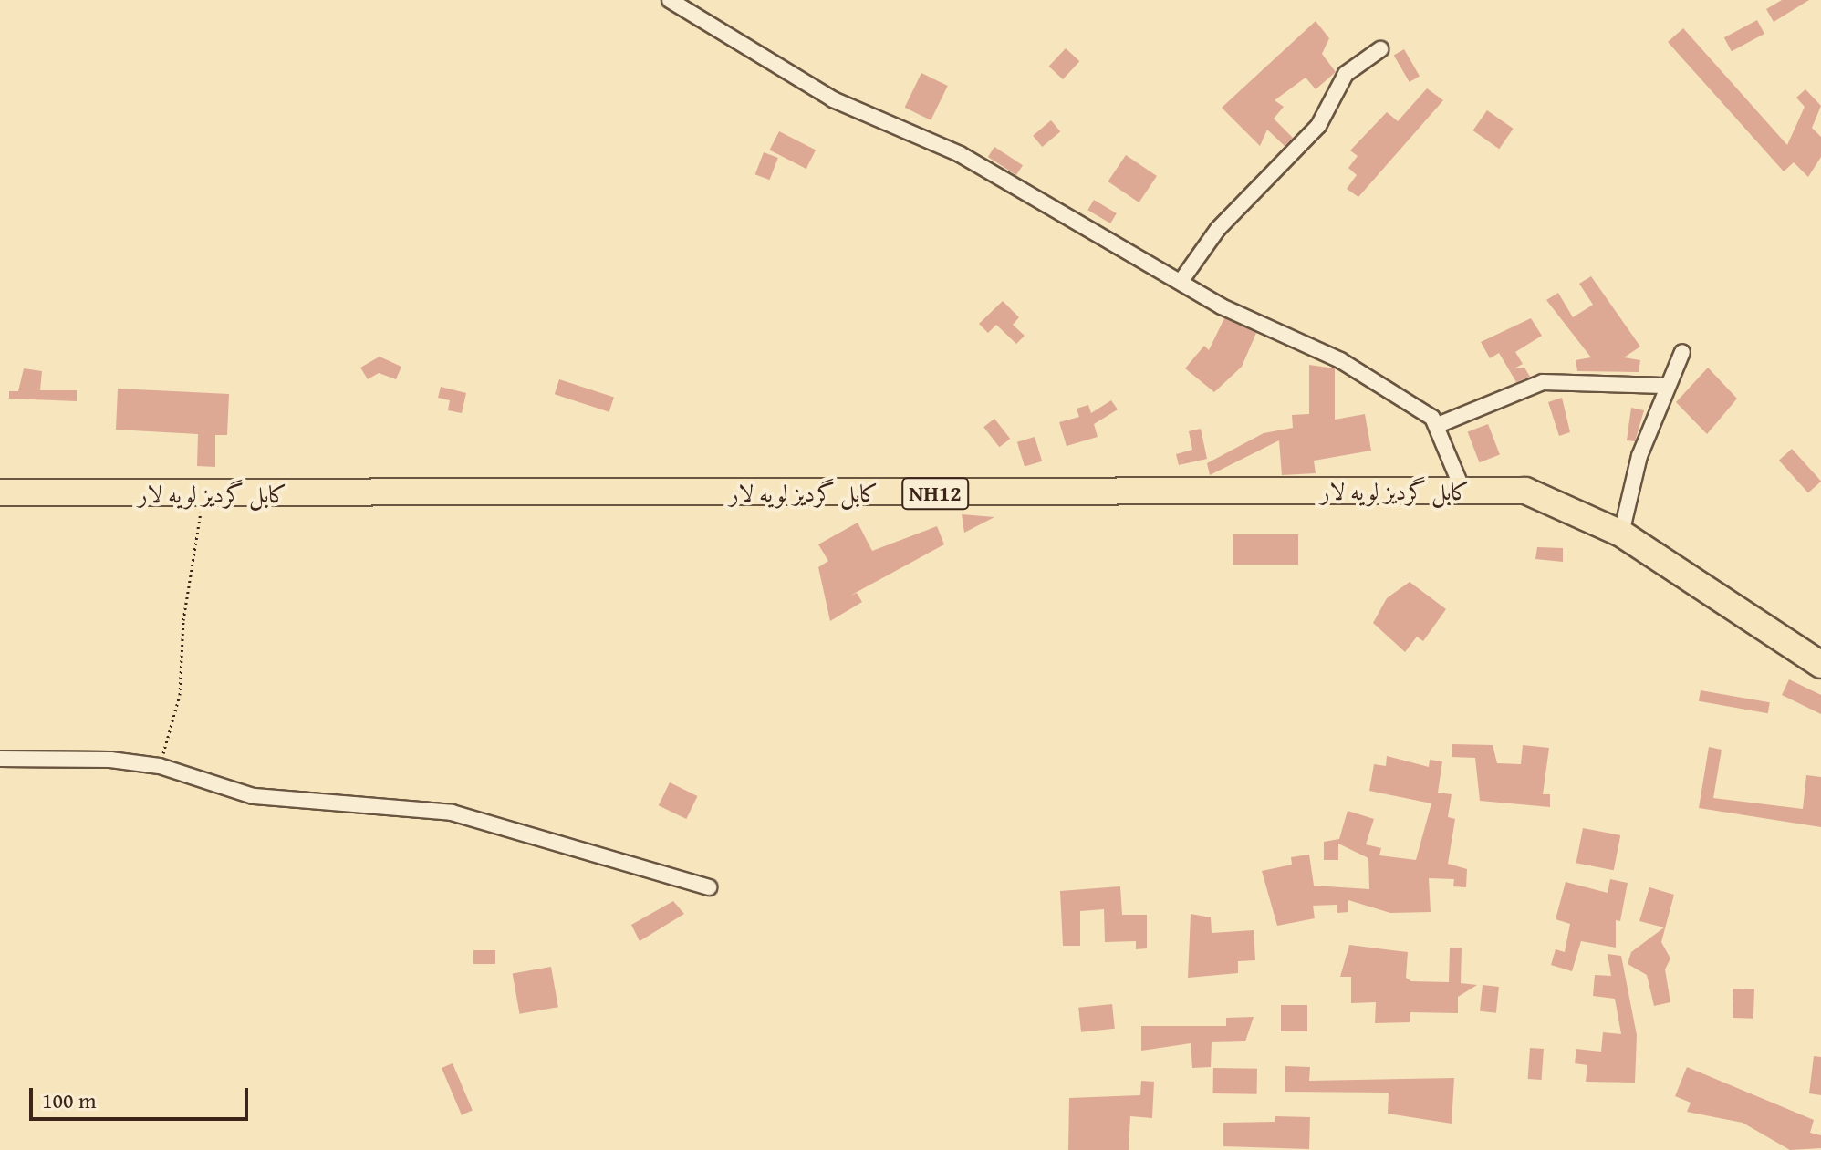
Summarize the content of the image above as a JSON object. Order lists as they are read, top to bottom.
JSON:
{
  "streets": {
    "highway": ["کابل گردیز لویه لار", "NH12"]
  },
  "scale_bar": "100 m"
}
